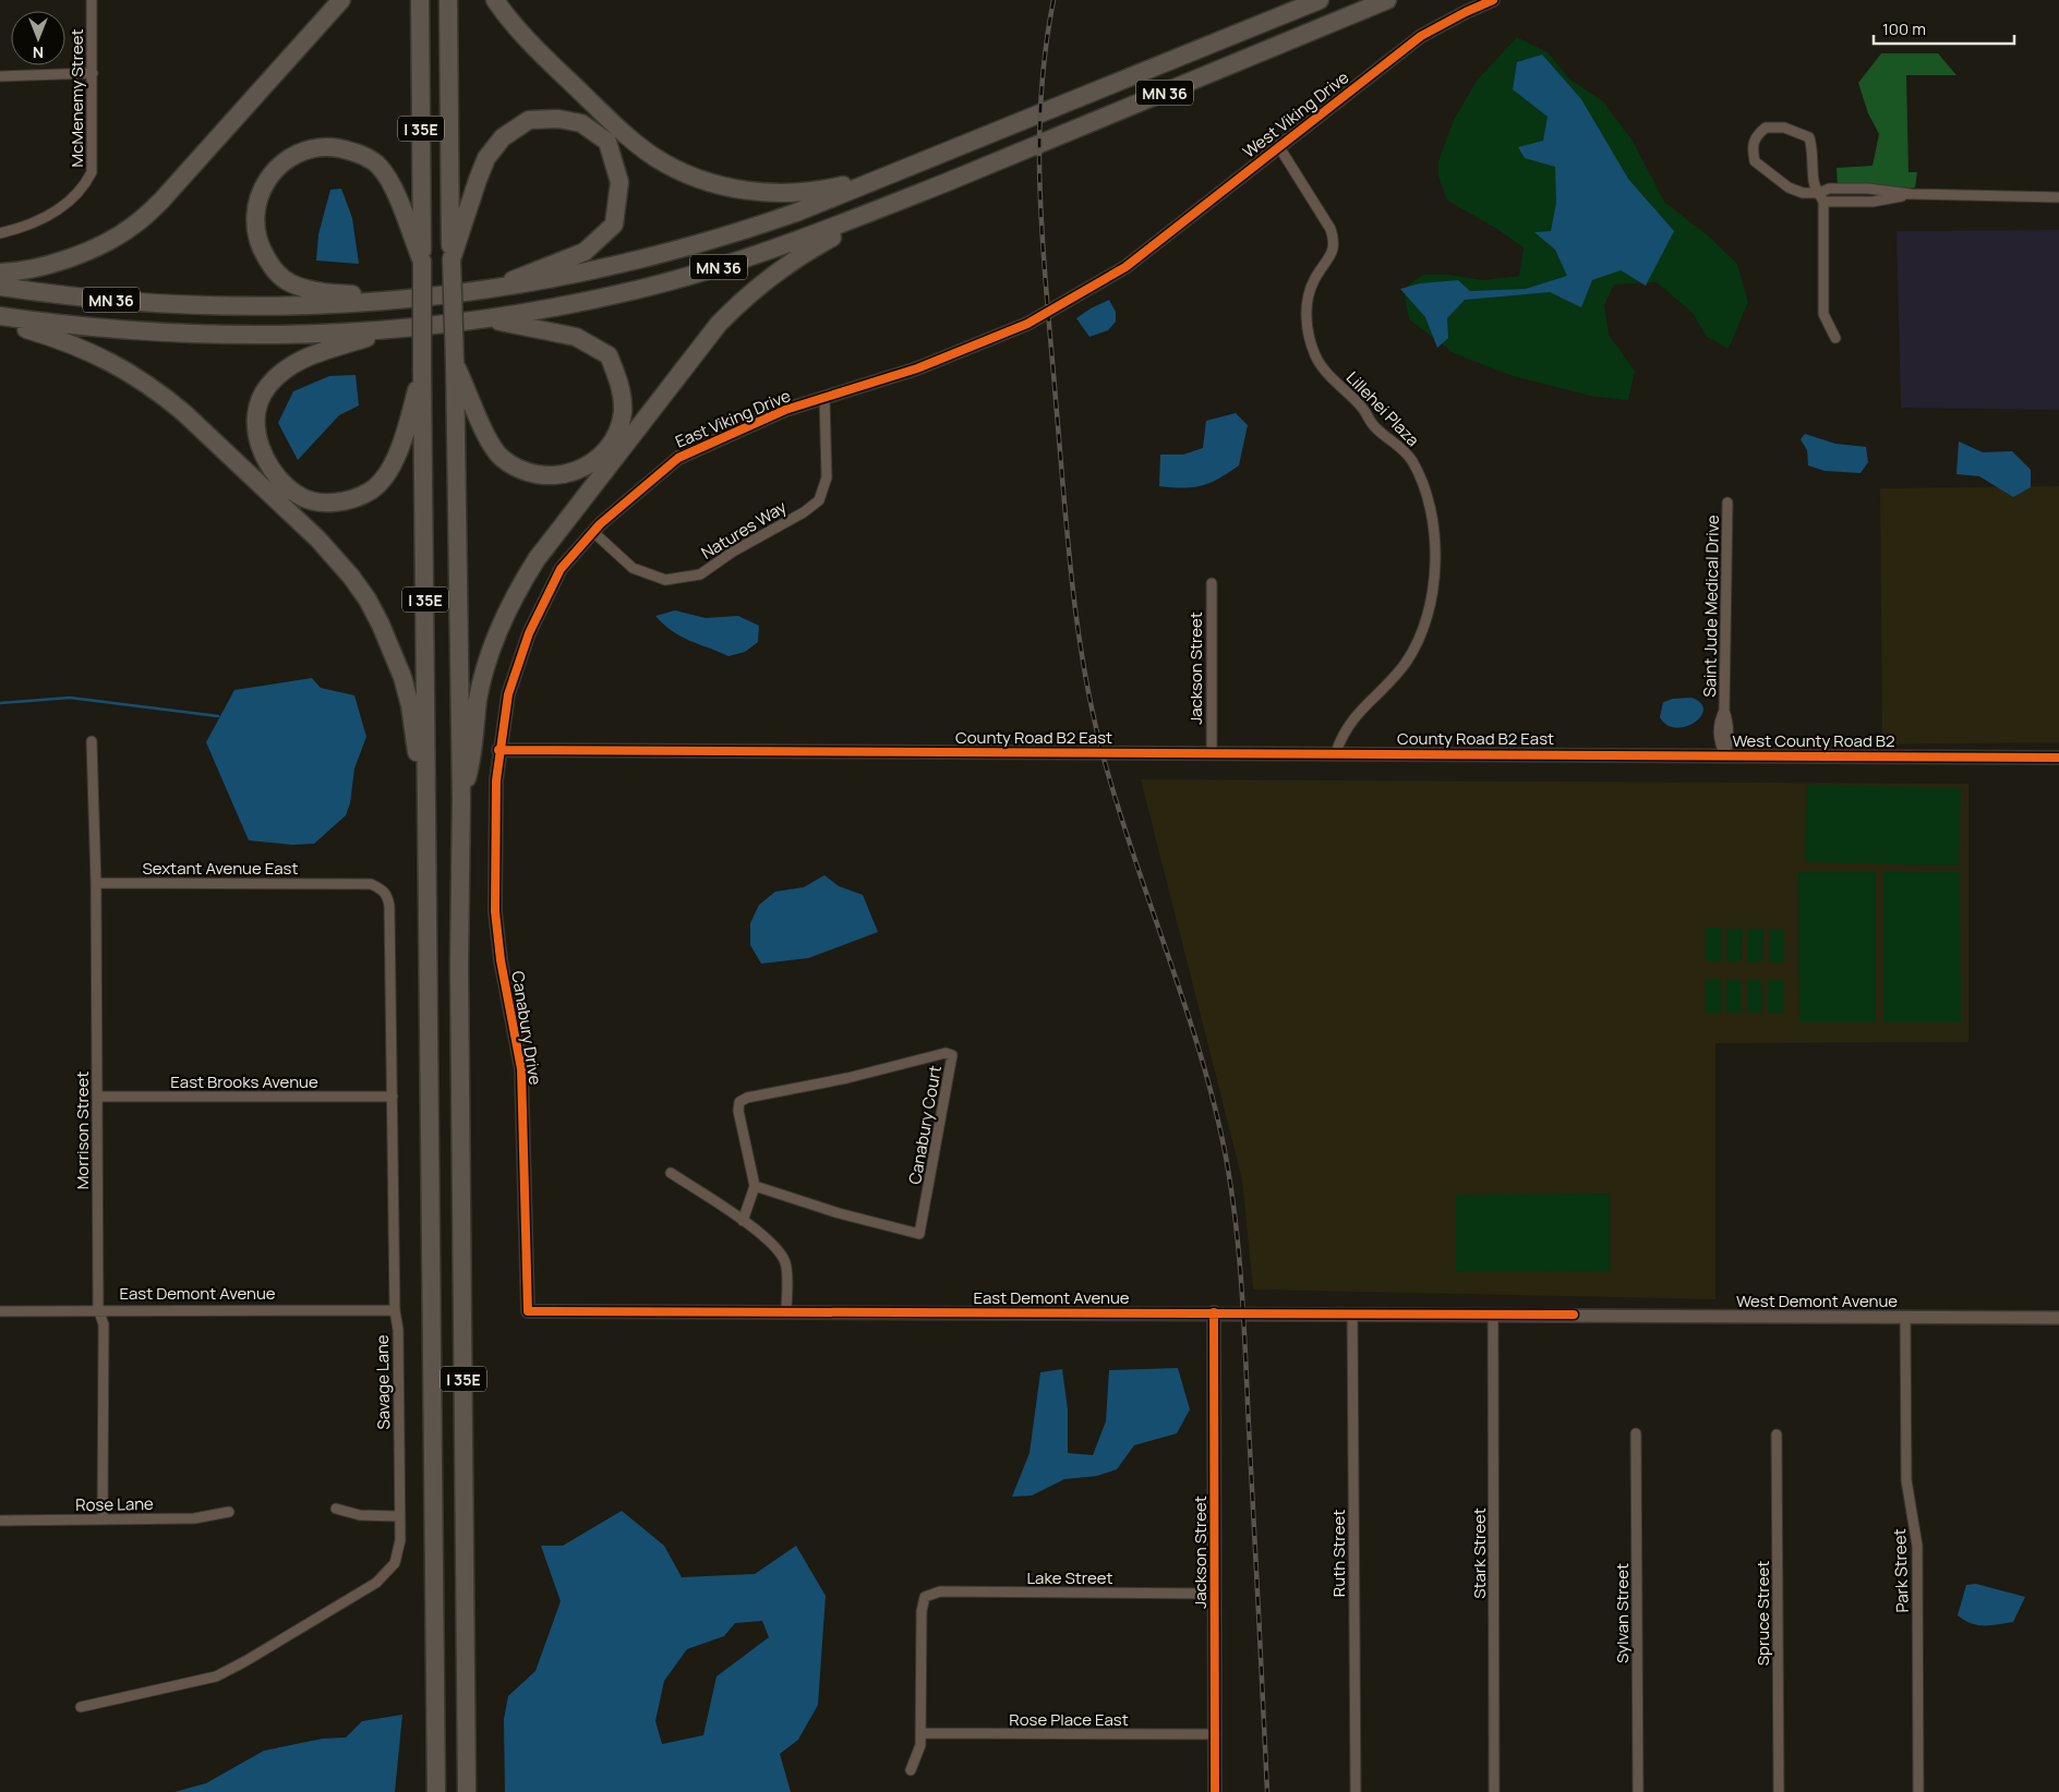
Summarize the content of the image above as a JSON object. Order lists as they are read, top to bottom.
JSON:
{
  "streets": {
    "highway": ["MN 36", "I 35E"],
    "street": [
      "McMenemy Street",
      "West Viking Drive",
      "Lillehei Plaza",
      "East Viking Drive",
      "Natures Way",
      "Saint Jude Medical Drive",
      "Jackson Street",
      "County Road B2 East",
      "West County Road B2",
      "Sextant Avenue East",
      "Canabury Drive",
      "East Brooks Avenue",
      "Canabury Court",
      "Morrison Street",
      "East Demont Avenue",
      "West Demont Avenue",
      "Savage Lane",
      "Rose Lane",
      "Ruth Street",
      "Stark Street",
      "Park Street",
      "Lake Street",
      "Sylvan Street",
      "Spruce Street",
      "Rose Place East"
    ]
  },
  "crossings": [
    ["West Viking Drive", "Lillehei Plaza"],
    ["West Viking Drive", "East Viking Drive"],
    ["Lillehei Plaza", "County Road B2 East"],
    ["East Viking Drive", "Natures Way"],
    ["East Viking Drive", "County Road B2 East"],
    ["East Viking Drive", "Canabury Drive"],
    ["Saint Jude Medical Drive", "West County Road B2"],
    ["Jackson Street", "County Road B2 East"],
    ["Jackson Street", "East Demont Avenue"],
    ["Jackson Street", "Lake Street"],
    ["Jackson Street", "Rose Place East"],
    ["County Road B2 East", "West County Road B2"],
    ["County Road B2 East", "Canabury Drive"],
    ["Sextant Avenue East", "Morrison Street"],
    ["Sextant Avenue East", "Savage Lane"],
    ["Canabury Drive", "East Demont Avenue"],
    ["East Brooks Avenue", "Morrison Street"],
    ["East Brooks Avenue", "Savage Lane"],
    ["Morrison Street", "East Demont Avenue"],
    ["Morrison Street", "Rose Lane"],
    ["East Demont Avenue", "West Demont Avenue"],
    ["East Demont Avenue", "Savage Lane"],
    ["East Demont Avenue", "Ruth Street"],
    ["East Demont Avenue", "Stark Street"],
    ["West Demont Avenue", "Park Street"],
    ["Lake Street", "Rose Place East"]
  ],
  "scale_bar": "100 m",
  "north": "bottom"
}
